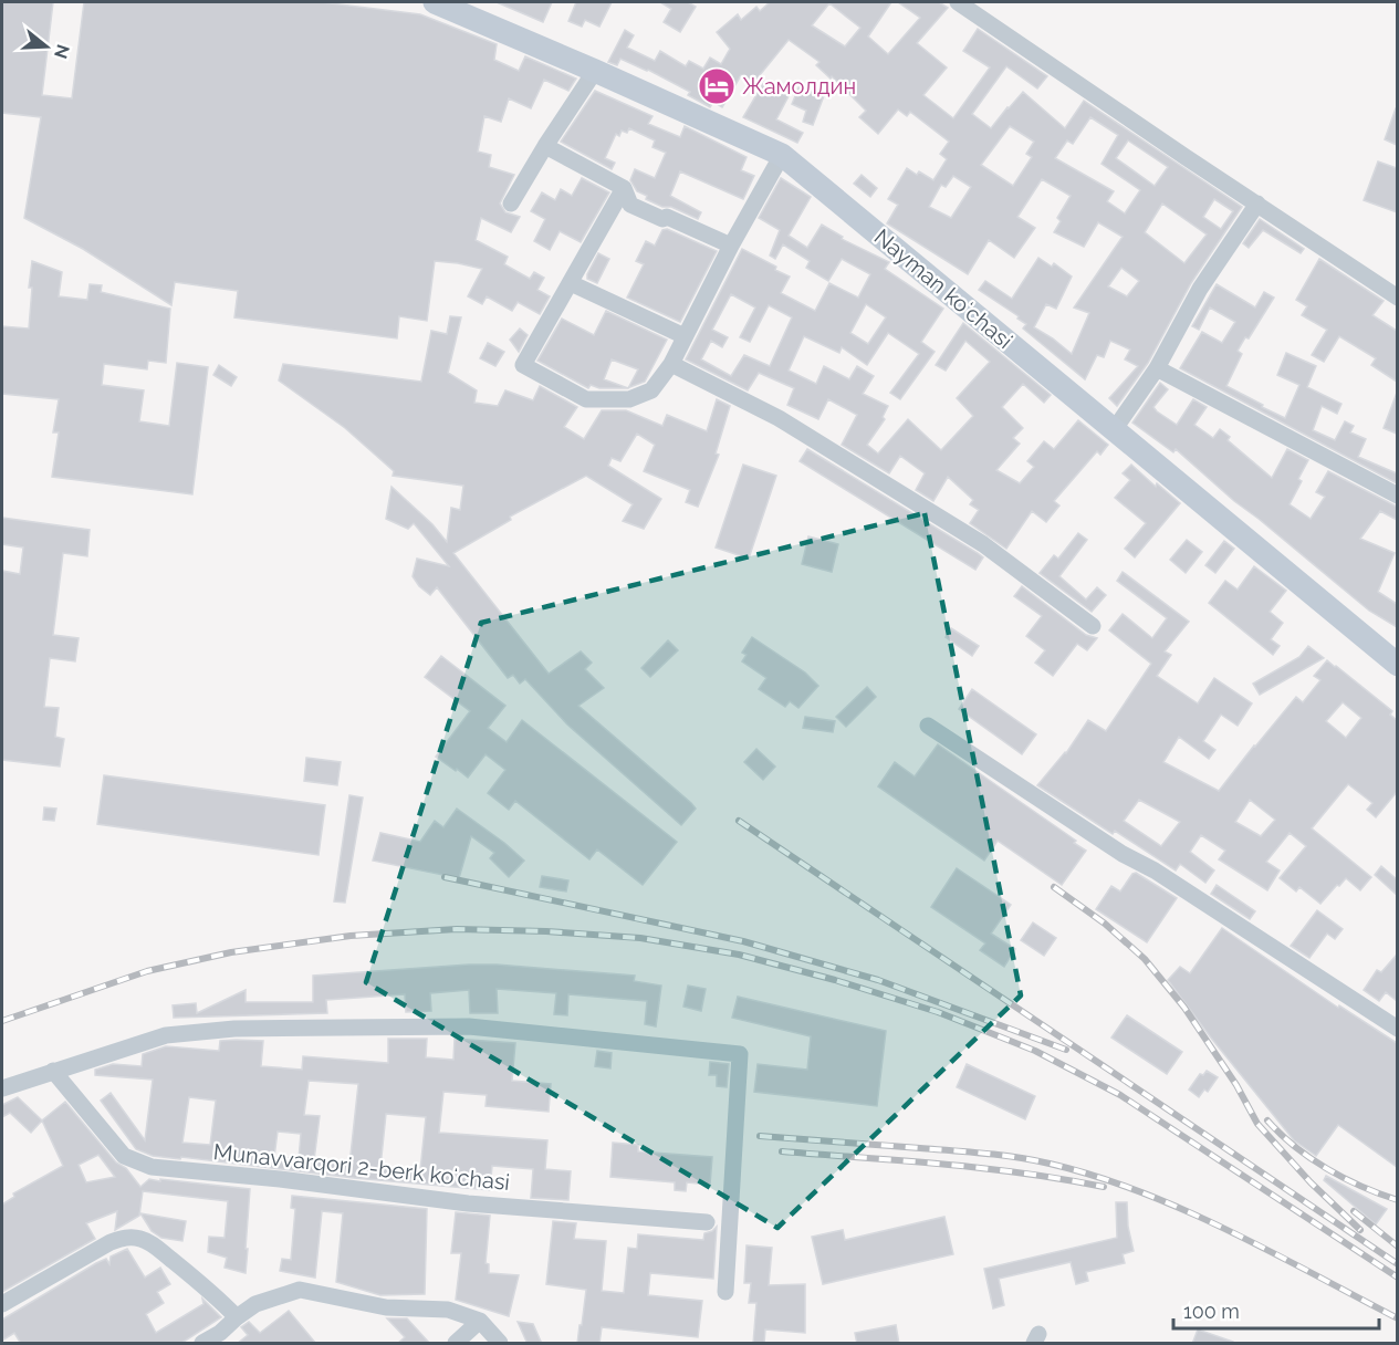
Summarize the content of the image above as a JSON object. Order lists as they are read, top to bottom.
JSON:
{
  "streets": {
    "main road": ["Nayman koʻchasi"],
    "street": ["Munavvarqori 2-berk koʻchasi"]
  },
  "places": {
    "hotel": ["Жамолдин"]
  },
  "scale_bar": "100 m",
  "north": "right"
}
